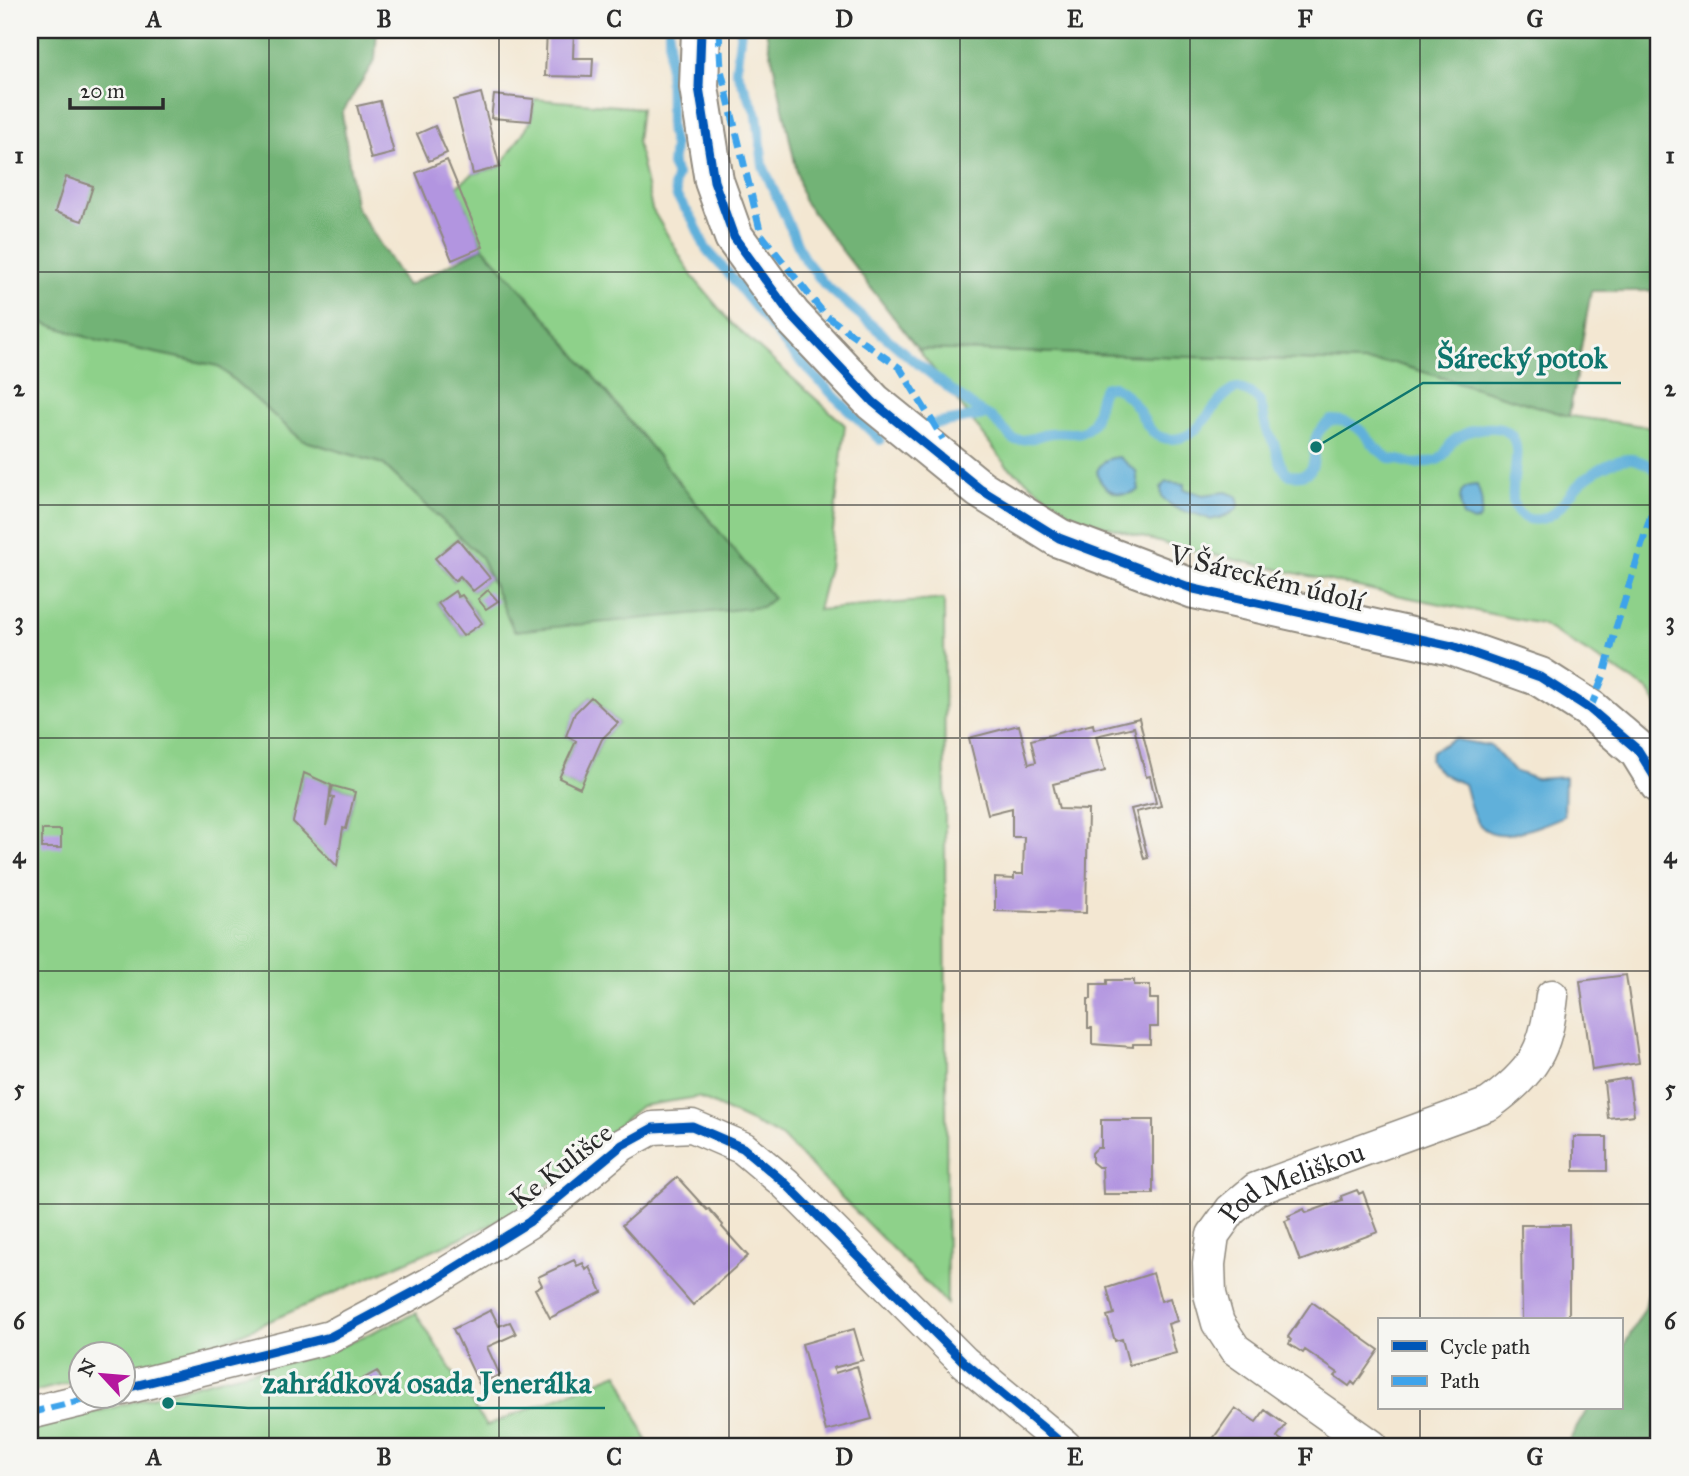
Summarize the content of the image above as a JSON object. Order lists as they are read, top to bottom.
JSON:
{
  "streets": {
    "street": ["V Šáreckém údolí", "Ke Kulišce", "Pod Meliškou"]
  },
  "places": ["Šárecký potok", "zahrádková osada Jenerálka"],
  "legend": ["Cycle path", "Path"],
  "scale_bar": "20 m",
  "north": "top left",
  "grid": {
    "columns": [
      "A",
      "B",
      "C",
      "D",
      "E",
      "F",
      "G"
    ],
    "rows": [
      "1",
      "2",
      "3",
      "4",
      "5",
      "6"
    ]
  }
}
